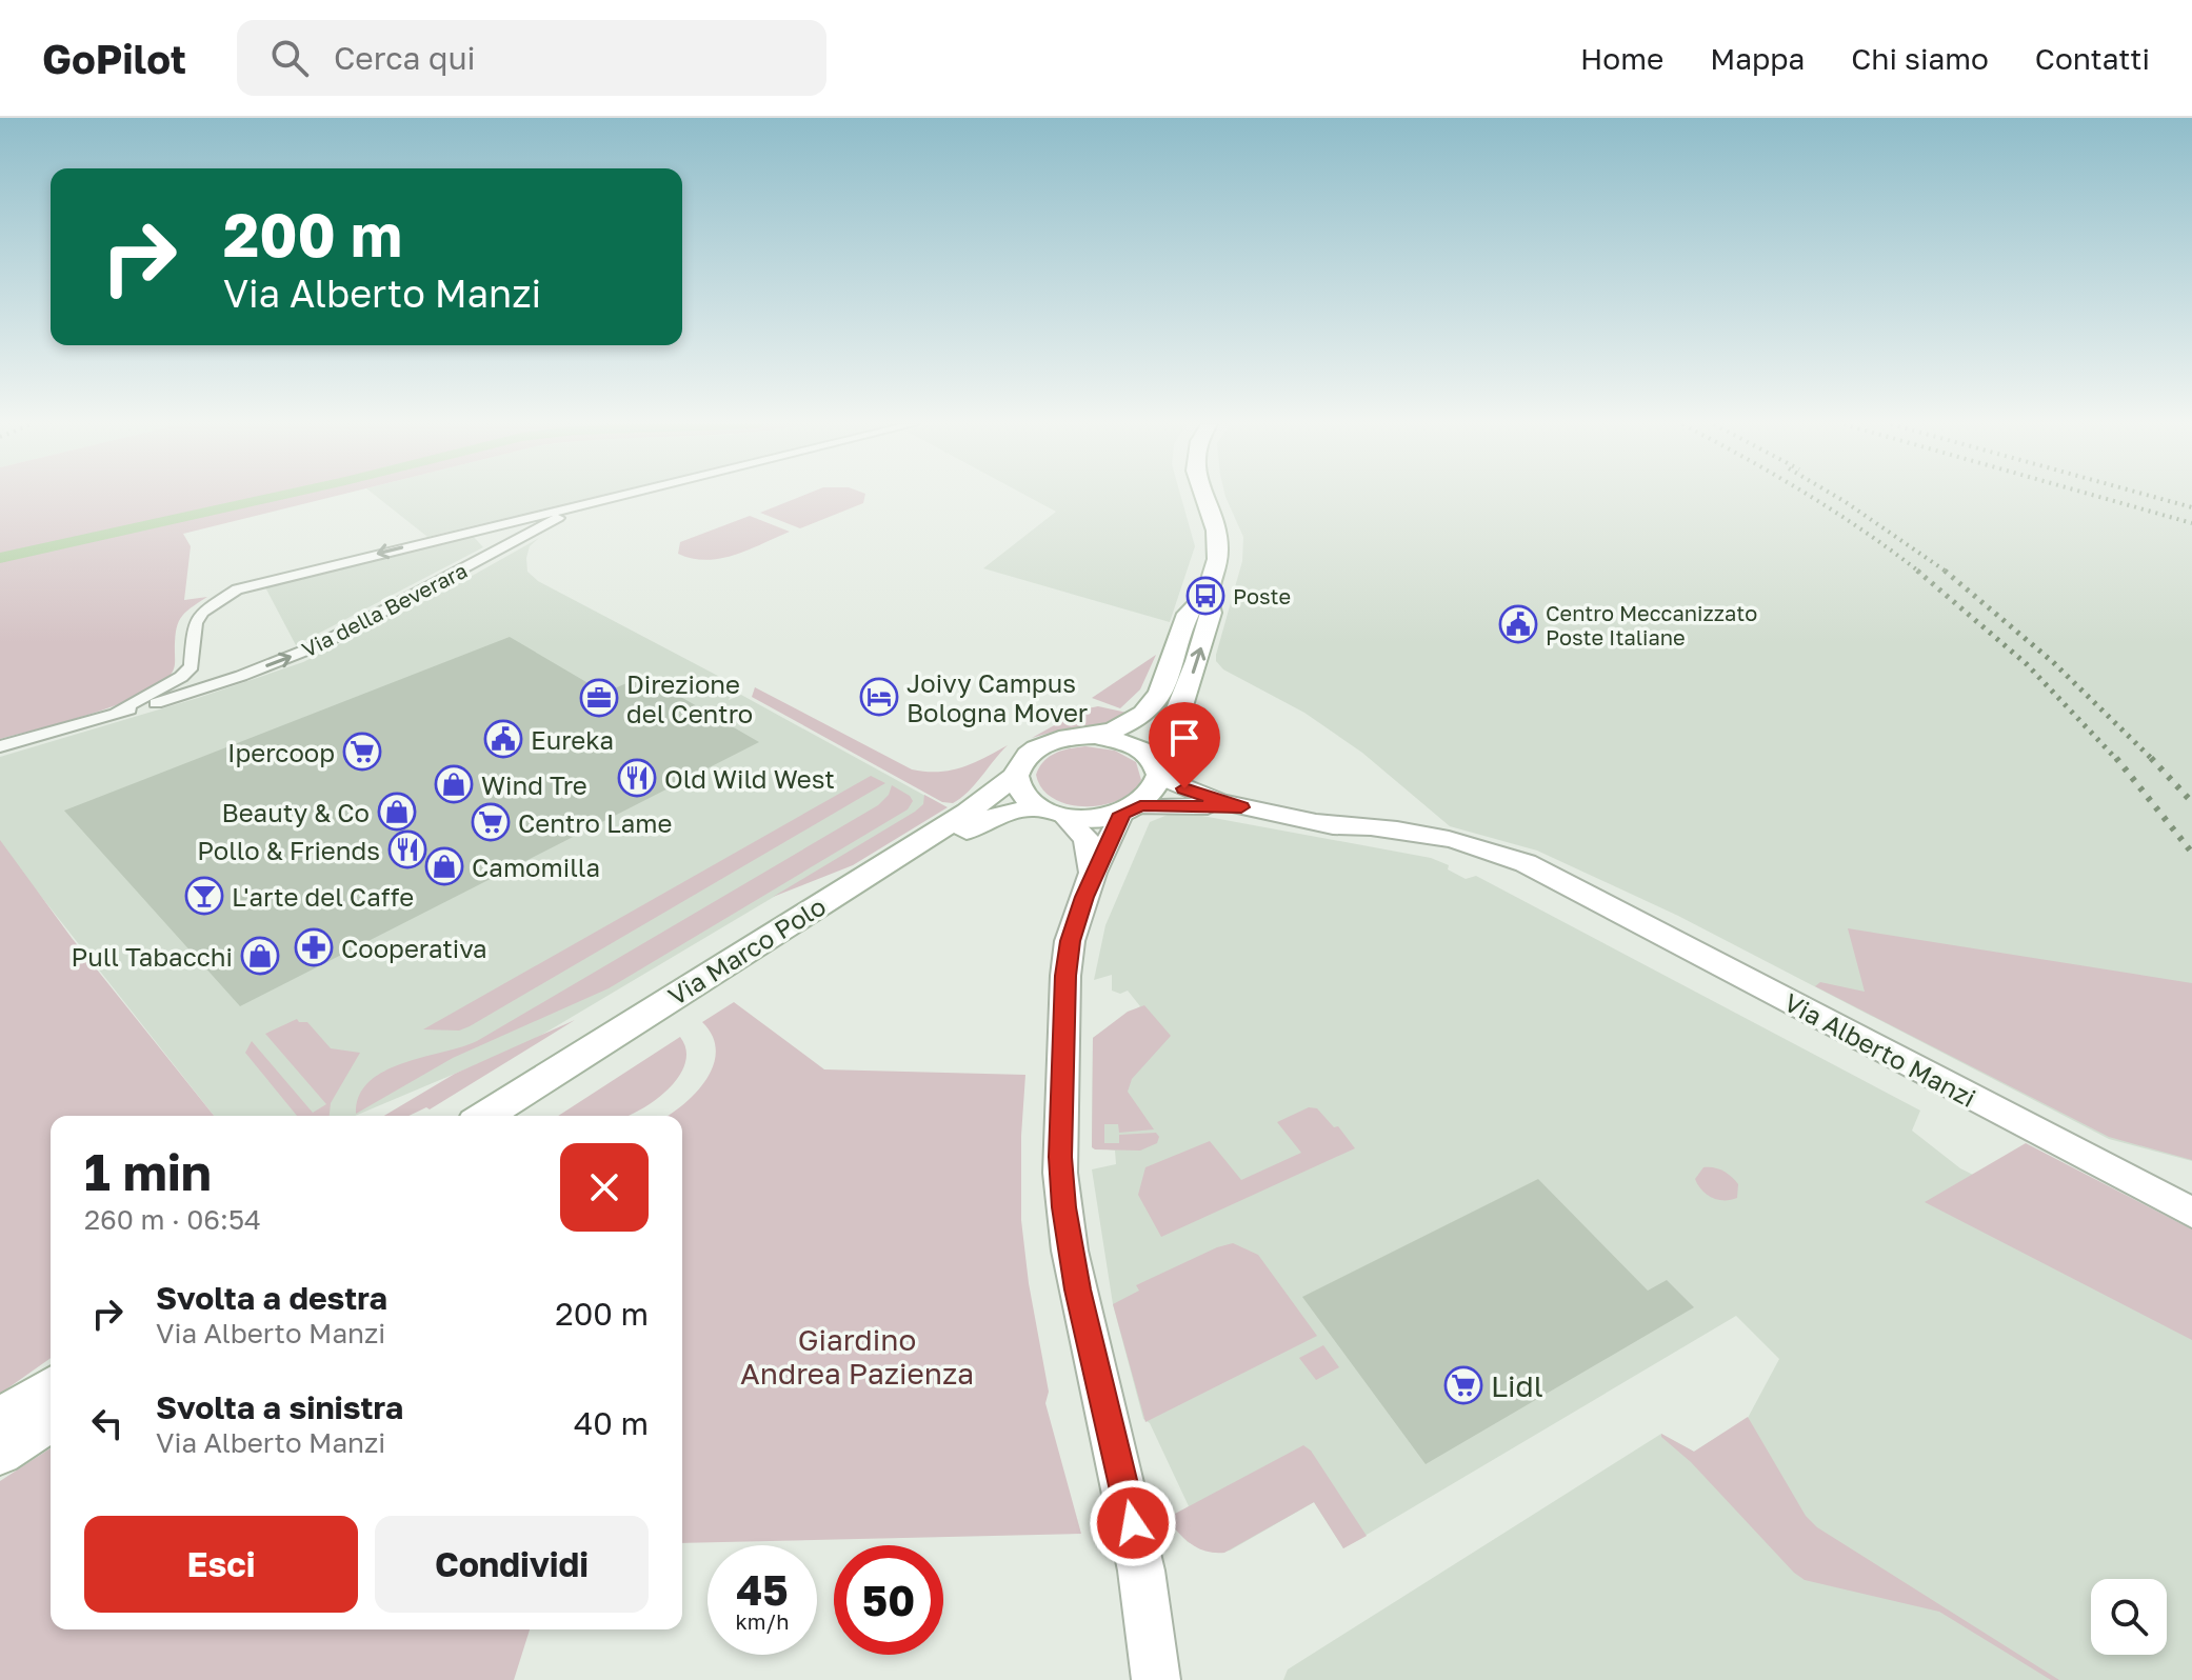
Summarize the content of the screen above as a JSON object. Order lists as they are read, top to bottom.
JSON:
{
  "streets": {
    "main road": ["Via Marco Polo", "Via Alberto Manzi"],
    "street": ["Via della Beverara"]
  },
  "crossings": [
    ["Via Marco Polo", "Via Alberto Manzi"]
  ],
  "parks": ["Giardino Andrea Pazienza"],
  "places": {
    "bus stop": ["Poste"],
    "public building": ["Centro Meccanizzato Poste Italiane", "Eureka"],
    "hotel": ["Joivy Campus Bologna Mover"],
    "office": ["Direzione del Centro"],
    "supermarket": ["Ipercoop", "Centro Lame", "Lidl"],
    "restaurant": ["Old Wild West", "Pollo & Friends"],
    "shop": [
      "Wind Tre",
      "Beauty & Co",
      "Camomilla",
      "Pull Tabacchi"
    ],
    "bar": ["L'arte del Caffe"],
    "pharmacy": ["Cooperativa"]
  },
  "page": {
    "header": "GoPilot",
    "search": "Cerca qui",
    "nav": [
      "Home",
      "Mappa",
      "Chi siamo",
      "Contatti"
    ],
    "turn": ["200 m", "Via Alberto Manzi"],
    "heading": ["1 min", "260 m · 06:54"],
    "list": [
      {
        "name": "Svolta a destra",
        "note": "Via Alberto Manzi",
        "value": "200 m"
      },
      {
        "name": "Svolta a sinistra",
        "note": "Via Alberto Manzi",
        "value": "40 m"
      }
    ],
    "buttons": ["Esci", "Condividi"],
    "speed": "45 km/h",
    "limit": "50"
  }
}
